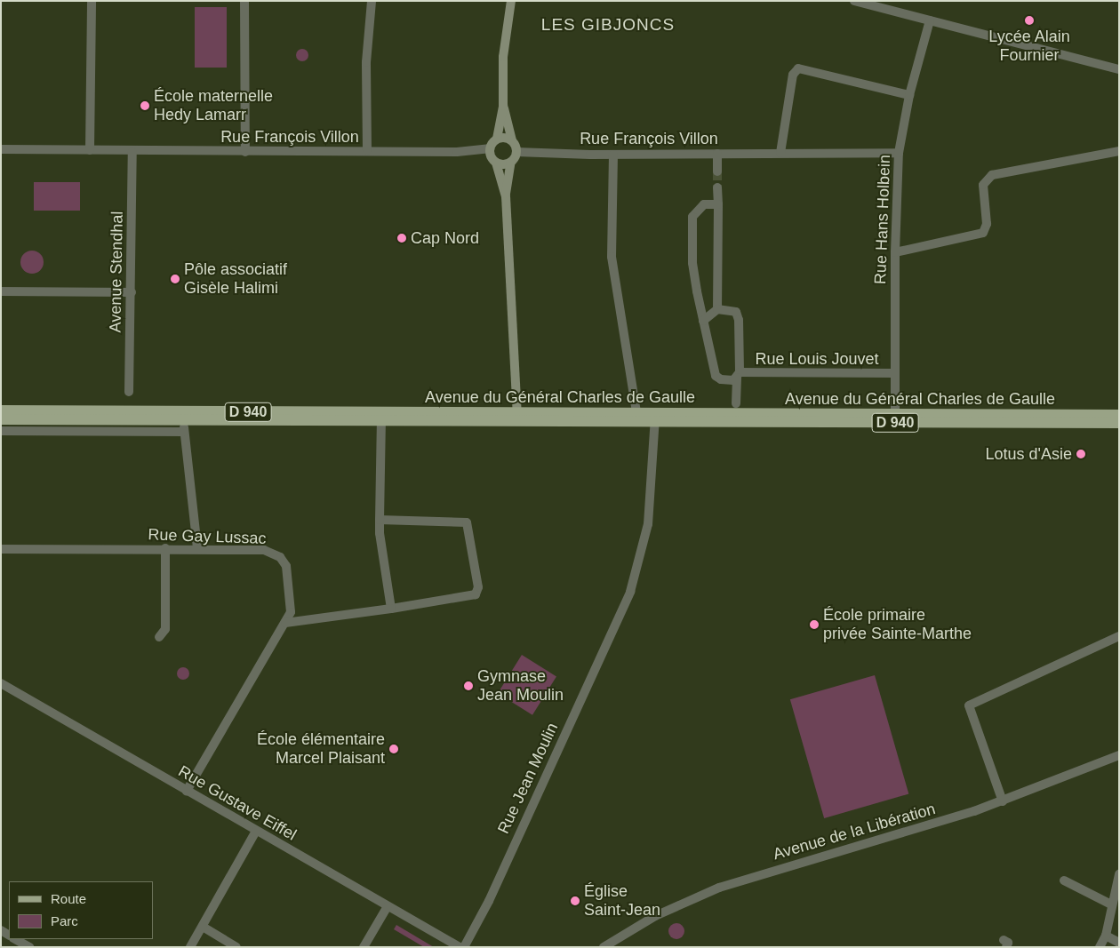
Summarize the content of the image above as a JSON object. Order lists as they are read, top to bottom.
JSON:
{
  "streets": {
    "main road": ["Avenue du Général Charles de Gaulle", "D 940"],
    "street": [
      "Rue François Villon",
      "Rue Hans Holbein",
      "Avenue Stendhal",
      "Rue Louis Jouvet",
      "Rue Gay Lussac",
      "Rue Jean Moulin",
      "Rue Gustave Eiffel",
      "Avenue de la Libération"
    ]
  },
  "crossings": [
    ["Rue François Villon", "Rue Hans Holbein"],
    ["Rue François Villon", "Avenue Stendhal"],
    ["Rue Hans Holbein", "Rue Louis Jouvet"],
    ["Rue Hans Holbein", "Avenue du Général Charles de Gaulle"],
    ["Avenue du Général Charles de Gaulle", "Rue Jean Moulin"],
    ["Rue Gay Lussac", "Rue Gustave Eiffel"]
  ],
  "districts": ["LES GIBJONCS"],
  "places": [
    "Lycée Alain Fournier",
    "École maternelle Hedy Lamarr",
    "Cap Nord",
    "Pôle associatif Gisèle Halimi",
    "Lotus d'Asie",
    "École primaire privée Sainte-Marthe",
    "Gymnase Jean Moulin",
    "École élémentaire Marcel Plaisant",
    "Église Saint-Jean"
  ],
  "legend": ["Route", "Parc"]
}
